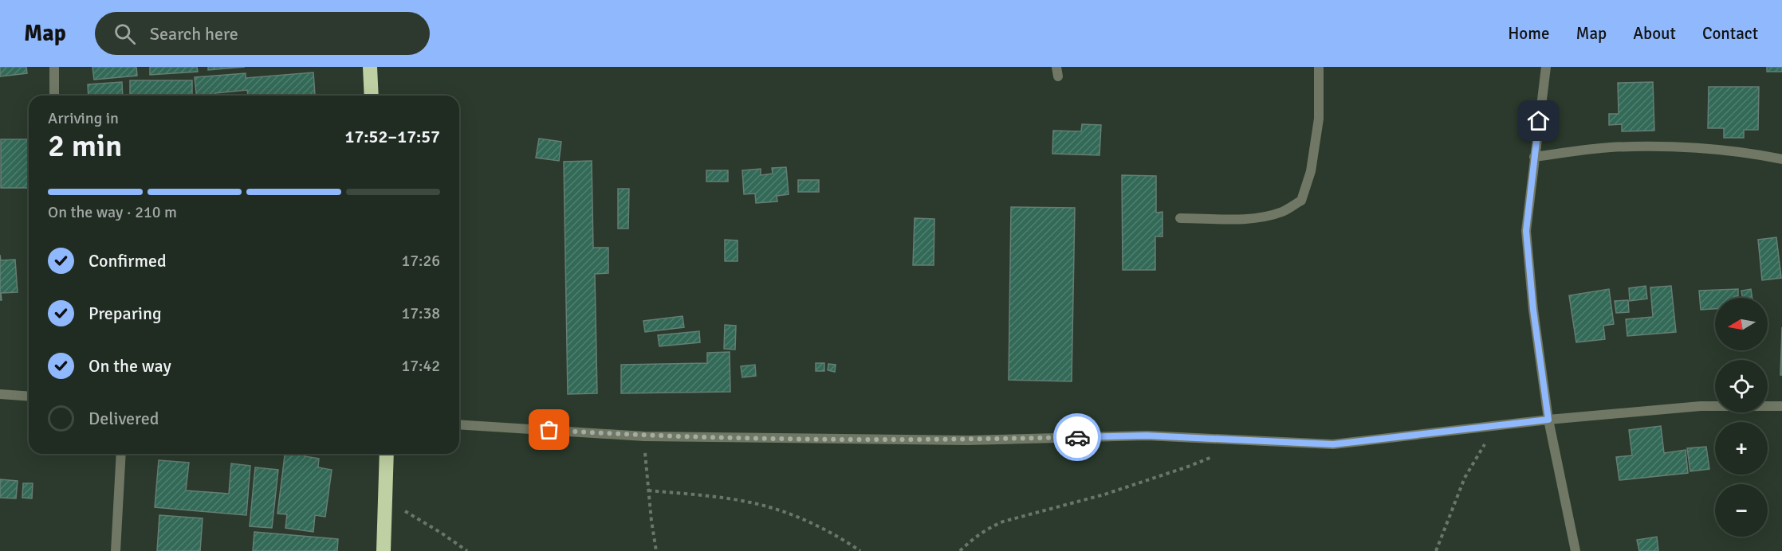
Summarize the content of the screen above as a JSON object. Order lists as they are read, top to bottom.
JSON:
{
  "north": "left",
  "page": {
    "header": "Map",
    "search": "Search here",
    "nav": [
      "Home",
      "Map",
      "About",
      "Contact"
    ],
    "heading": ["2 min", "Arriving in", "17:52–17:57"],
    "bar": "On the way · 210 m",
    "list": [
      ["Confirmed", "17:26"],
      ["Preparing", "17:38"],
      ["On the way", "17:42"],
      "Delivered"
    ],
    "map_buttons": ["+", "−"]
  }
}
